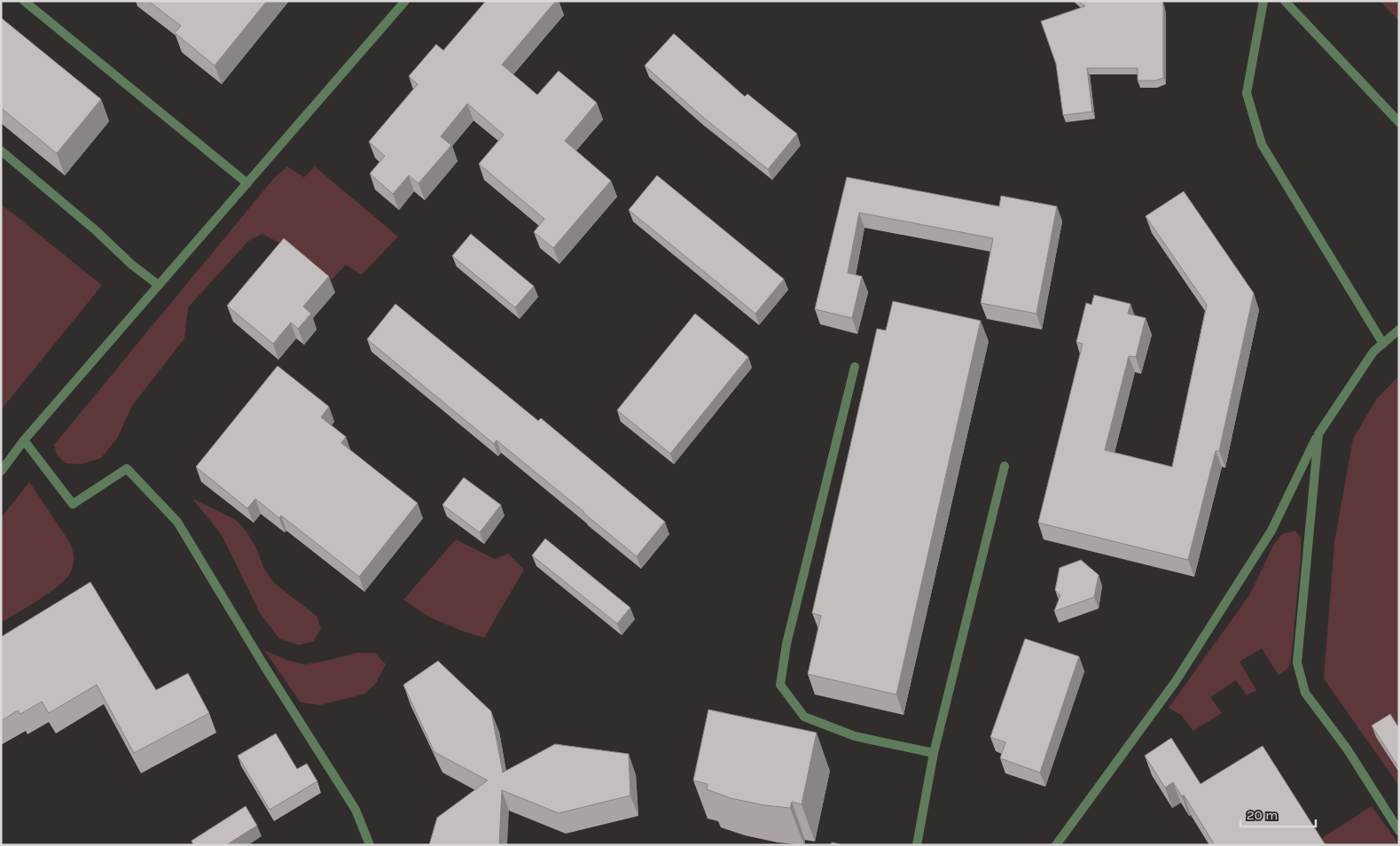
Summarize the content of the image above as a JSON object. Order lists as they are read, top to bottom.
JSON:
{
  "scale_bar": "20 m"
}
